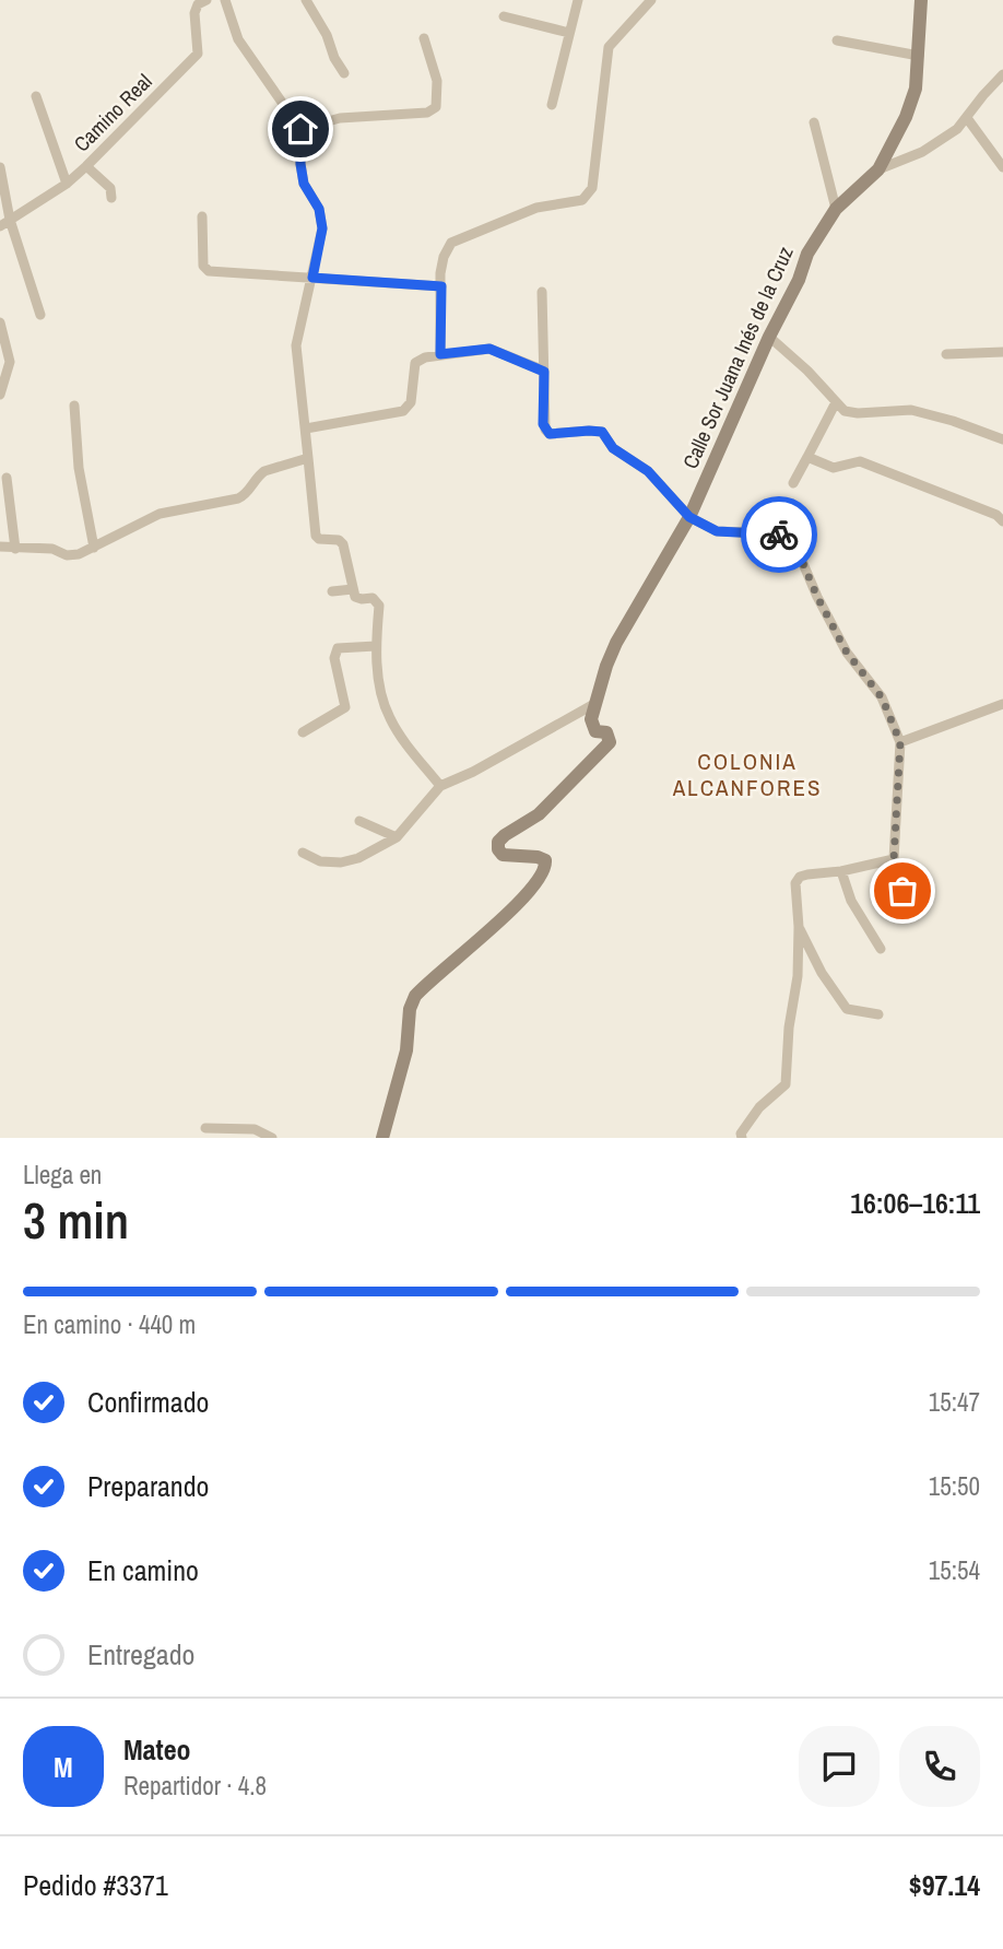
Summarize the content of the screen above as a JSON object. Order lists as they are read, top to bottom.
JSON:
{
  "streets": {
    "street": ["Camino Real", "Calle Sor Juana Inés de la Cruz"]
  },
  "districts": ["COLONIA ALCANFORES"],
  "page": {
    "heading": ["3 min", "Llega en", "16:06–16:11"],
    "panel": [
      "Mateo",
      "Repartidor · 4.8",
      "Pedido #3371",
      "$97.14"
    ],
    "bar": "En camino · 440 m",
    "list": [
      ["Confirmado", "15:47"],
      ["Preparando", "15:50"],
      ["En camino", "15:54"],
      "Entregado"
    ],
    "round": "M"
  }
}
